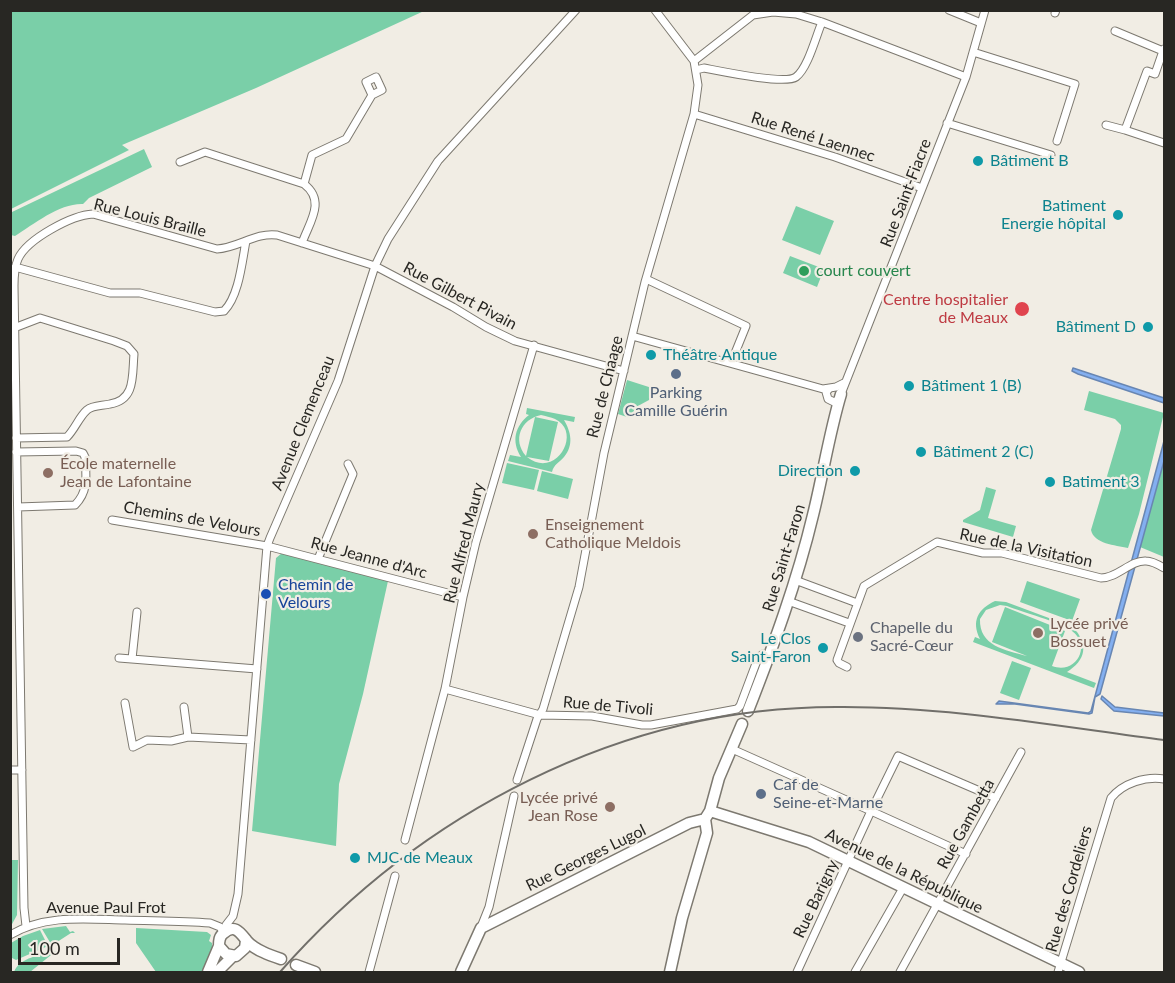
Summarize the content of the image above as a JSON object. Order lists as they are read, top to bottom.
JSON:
{
  "streets": {
    "street": [
      "Rue René Laennec",
      "Rue Saint-Fiacre",
      "Rue Louis Braille",
      "Rue Gilbert Pivain",
      "Rue de Chaage",
      "Avenue Clemenceau",
      "Chemins de Velours",
      "Rue Alfred Maury",
      "Rue de la Visitation",
      "Rue Jeanne d'Arc",
      "Rue Saint-Faron",
      "Rue de Tivoli",
      "Rue Gambetta",
      "Rue Georges Lugol",
      "Avenue de la République",
      "Rue des Cordeliers",
      "Rue Barigny",
      "Avenue Paul Frot"
    ]
  },
  "crossings": [
    ["Rue René Laennec", "Rue Saint-Fiacre"],
    ["Rue René Laennec", "Rue de Chaage"],
    ["Rue Saint-Fiacre", "Rue Saint-Faron"],
    ["Rue Louis Braille", "Rue Gilbert Pivain"],
    ["Rue Louis Braille", "Avenue Clemenceau"],
    ["Rue Gilbert Pivain", "Avenue Clemenceau"],
    ["Rue Gilbert Pivain", "Rue Alfred Maury"],
    ["Rue de Chaage", "Rue de Tivoli"],
    ["Avenue Clemenceau", "Chemins de Velours"],
    ["Avenue Clemenceau", "Rue Jeanne d'Arc"],
    ["Avenue Clemenceau", "Avenue Paul Frot"],
    ["Chemins de Velours", "Rue Jeanne d'Arc"],
    ["Rue Alfred Maury", "Rue Jeanne d'Arc"],
    ["Rue Alfred Maury", "Rue de Tivoli"],
    ["Rue Saint-Faron", "Rue de Tivoli"],
    ["Rue Gambetta", "Avenue de la République"],
    ["Rue Gambetta", "Rue Barigny"],
    ["Rue Georges Lugol", "Avenue de la République"],
    ["Avenue de la République", "Rue des Cordeliers"],
    ["Avenue de la République", "Rue Barigny"]
  ],
  "places": [
    "Bâtiment B",
    "Batiment Energie hôpital",
    "court couvert",
    "Centre hospitalier de Meaux",
    "Bâtiment D",
    "Théâtre Antique",
    "Parking Camille Guérin",
    "Bâtiment 1 (B)",
    "Bâtiment 2 (C)",
    "Direction",
    "École maternelle Jean de Lafontaine",
    "Batiment 3",
    "Enseignement Catholique Meldois",
    "Chemin de Velours",
    "Lycée privé Bossuet",
    "Chapelle du Sacré-Cœur",
    "Le Clos Saint-Faron",
    "Caf de Seine-et-Marne",
    "Lycée privé Jean Rose",
    "MJC de Meaux"
  ],
  "scale_bar": "100 m"
}
